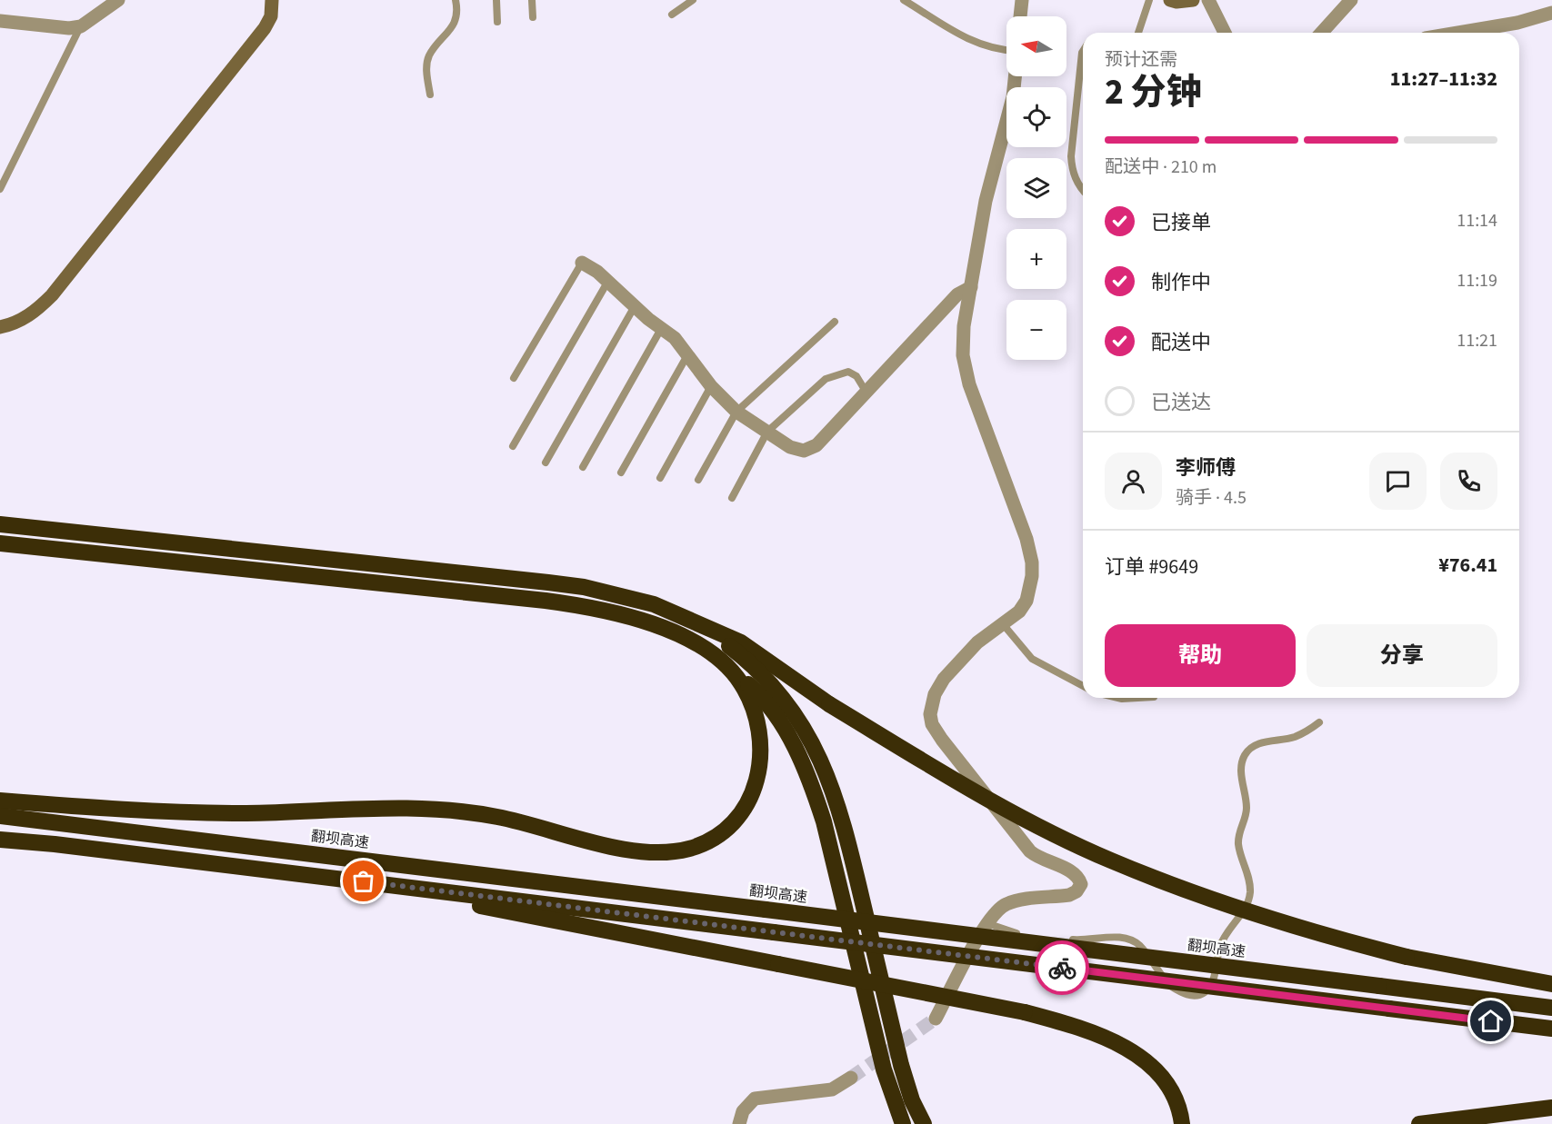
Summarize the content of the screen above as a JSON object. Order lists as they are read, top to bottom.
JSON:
{
  "streets": {
    "highway": ["翻坝高速"]
  },
  "north": "left",
  "page": {
    "map_buttons": ["+", "−"],
    "heading": ["2 分钟", "预计还需", "11:27–11:32"],
    "panel": [
      "李师傅",
      "骑手 · 4.5",
      "订单 #9649",
      "¥76.41"
    ],
    "bar": "配送中 · 210 m",
    "list": [
      ["已接单", "11:14"],
      ["制作中", "11:19"],
      ["配送中", "11:21"],
      "已送达"
    ],
    "buttons": ["帮助", "分享"]
  }
}
